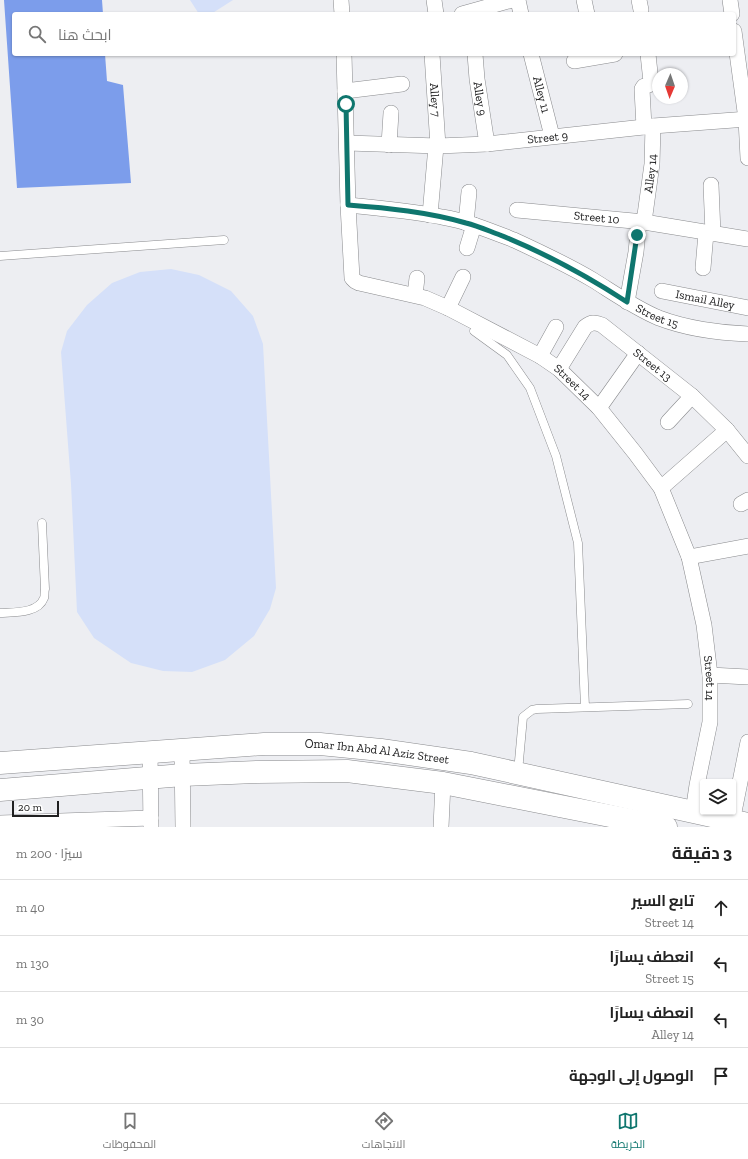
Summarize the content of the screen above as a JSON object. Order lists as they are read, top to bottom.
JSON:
{
  "streets": {
    "main road": ["Omar Ibn Abd Al Aziz Street"],
    "street": [
      "Alley 11",
      "Alley 9",
      "Alley 7",
      "Street 9",
      "Alley 14",
      "Street 10",
      "Ismail Alley",
      "Street 15",
      "Street 13",
      "Street 14"
    ]
  },
  "crossings": [
    ["Alley 11", "Street 9"],
    ["Alley 9", "Street 9"],
    ["Alley 7", "Street 9"],
    ["Alley 7", "Street 15"],
    ["Street 9", "Alley 14"],
    ["Street 9", "Street 14"],
    ["Alley 14", "Street 10"],
    ["Alley 14", "Street 15"],
    ["Street 15", "Street 14"],
    ["Street 13", "Street 14"],
    ["Street 14", "Omar Ibn Abd Al Aziz Street"]
  ],
  "scale_bar": "20 m",
  "north": "bottom",
  "page": {
    "search": "ابحث هنا",
    "scale": "20 m",
    "heading": ["3 دقيقة", "سيرًا · 200 m"],
    "list": [
      ["تابع السير", "Street 14", "40 m"],
      ["انعطف يسارًا", "Street 15", "130 m"],
      ["انعطف يسارًا", "Alley 14", "30 m"],
      "الوصول إلى الوجهة"
    ],
    "nav": ["الخريطة", "الاتجاهات", "المحفوظات"]
  }
}
